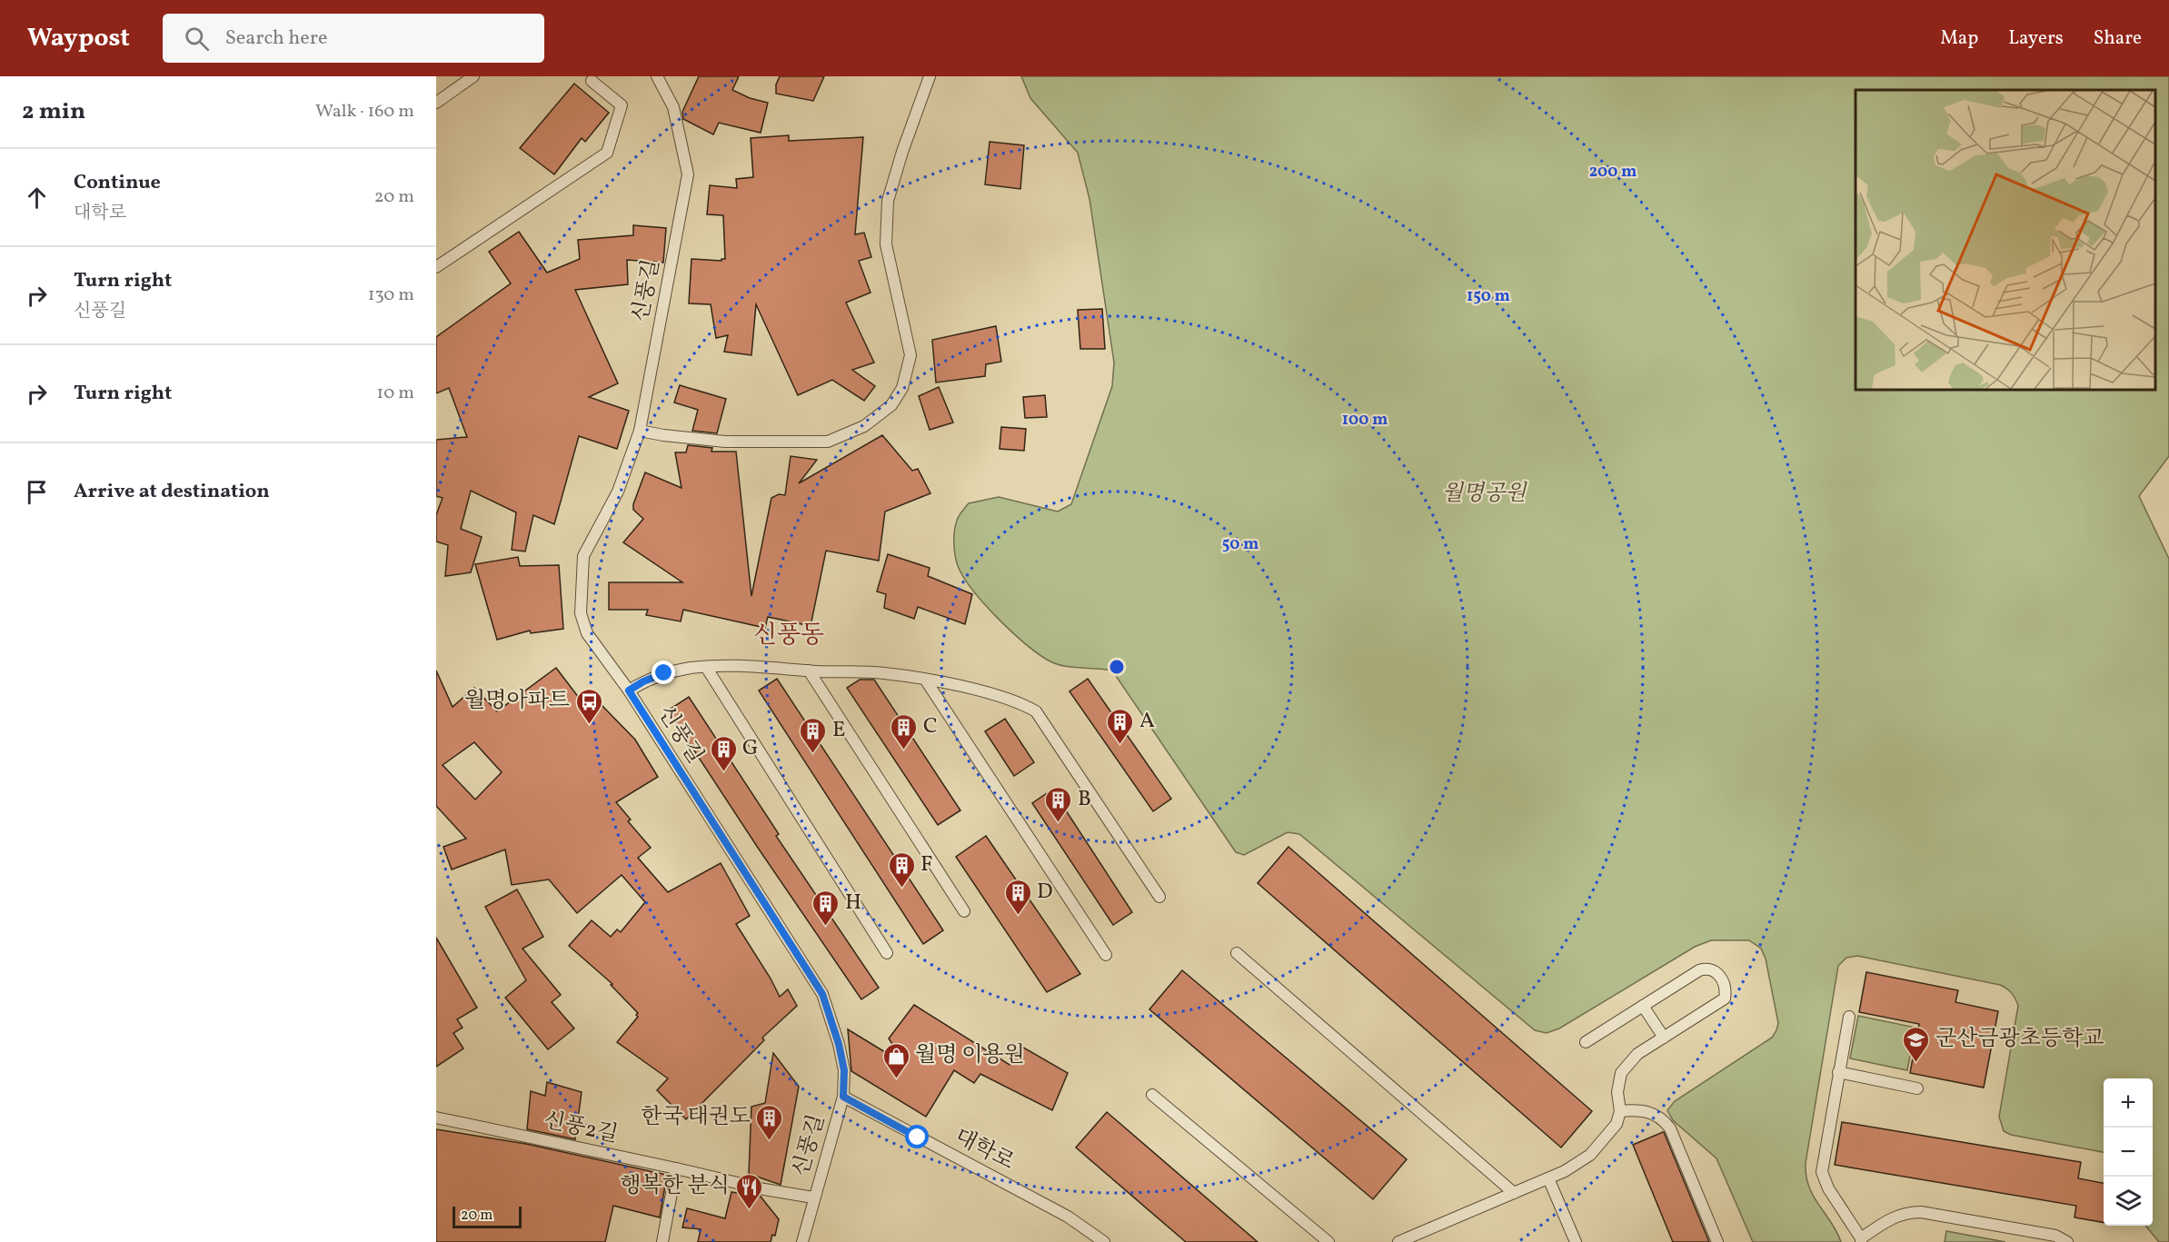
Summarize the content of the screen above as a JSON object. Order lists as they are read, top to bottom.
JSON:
{
  "streets": {
    "lane": ["신풍길", "신풍2길", "대학로"]
  },
  "crossings": [
    ["신풍길", "신풍2길"],
    ["신풍길", "대학로"]
  ],
  "districts": ["신풍동"],
  "parks": ["월명공원"],
  "places": {
    "bus stop": ["월명아파트"],
    "building": [
      "A",
      "C",
      "E",
      "G",
      "B",
      "F",
      "D",
      "H",
      "한국 태권도"
    ],
    "school or university": ["군산금광초등학교"],
    "shop": ["월명 이용원"],
    "restaurant": ["행복한 분식"]
  },
  "scale_bar": "20 m",
  "page": {
    "header": "Waypost",
    "search": "Search here",
    "nav": ["Map", "Layers", "Share"],
    "heading": ["2 min", "Walk · 160 m"],
    "list": [
      ["Continue", "대학로", "20 m"],
      ["Turn right", "신풍길", "130 m"],
      ["Turn right", "10 m"],
      "Arrive at destination"
    ],
    "map_buttons": ["+", "−"],
    "scale": "20 m"
  },
  "rings": [
    "200 m",
    "150 m",
    "100 m",
    "50 m"
  ]
}
